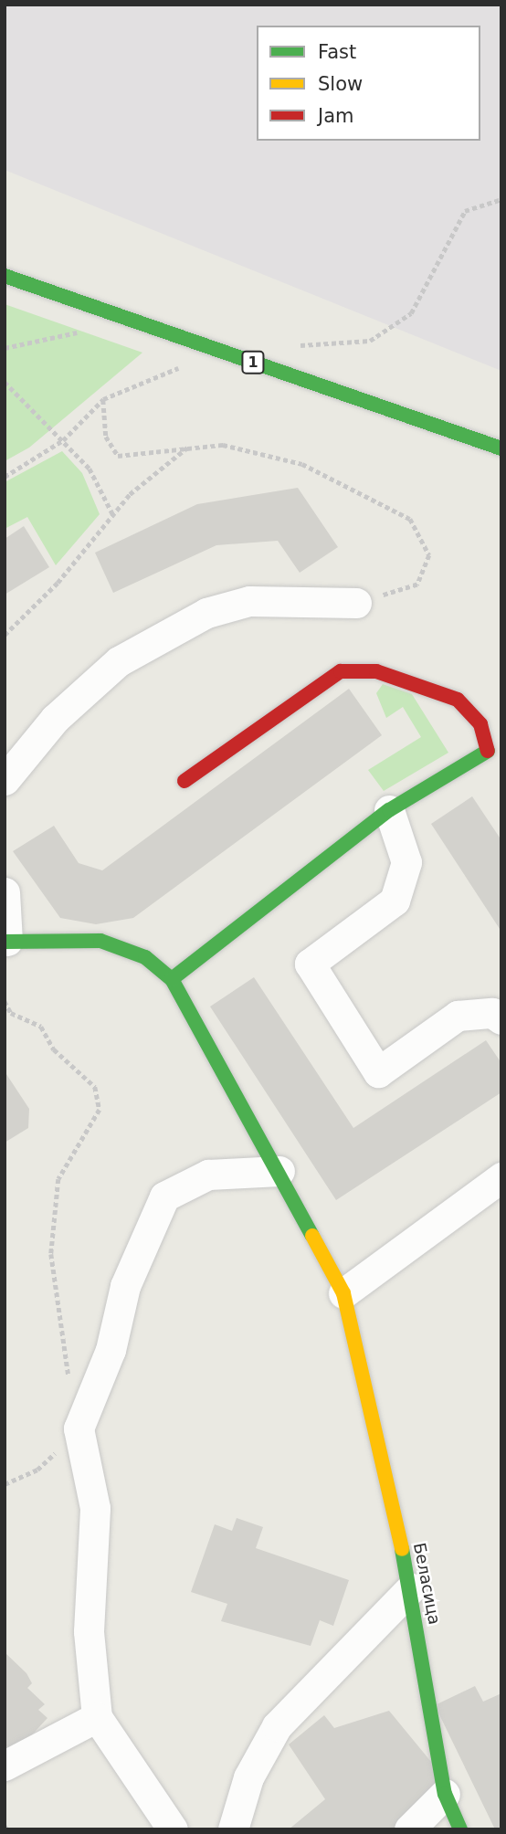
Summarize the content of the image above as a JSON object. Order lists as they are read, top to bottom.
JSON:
{
  "streets": {
    "street": ["1", "Беласица"]
  },
  "legend": ["Fast", "Slow", "Jam"]
}
